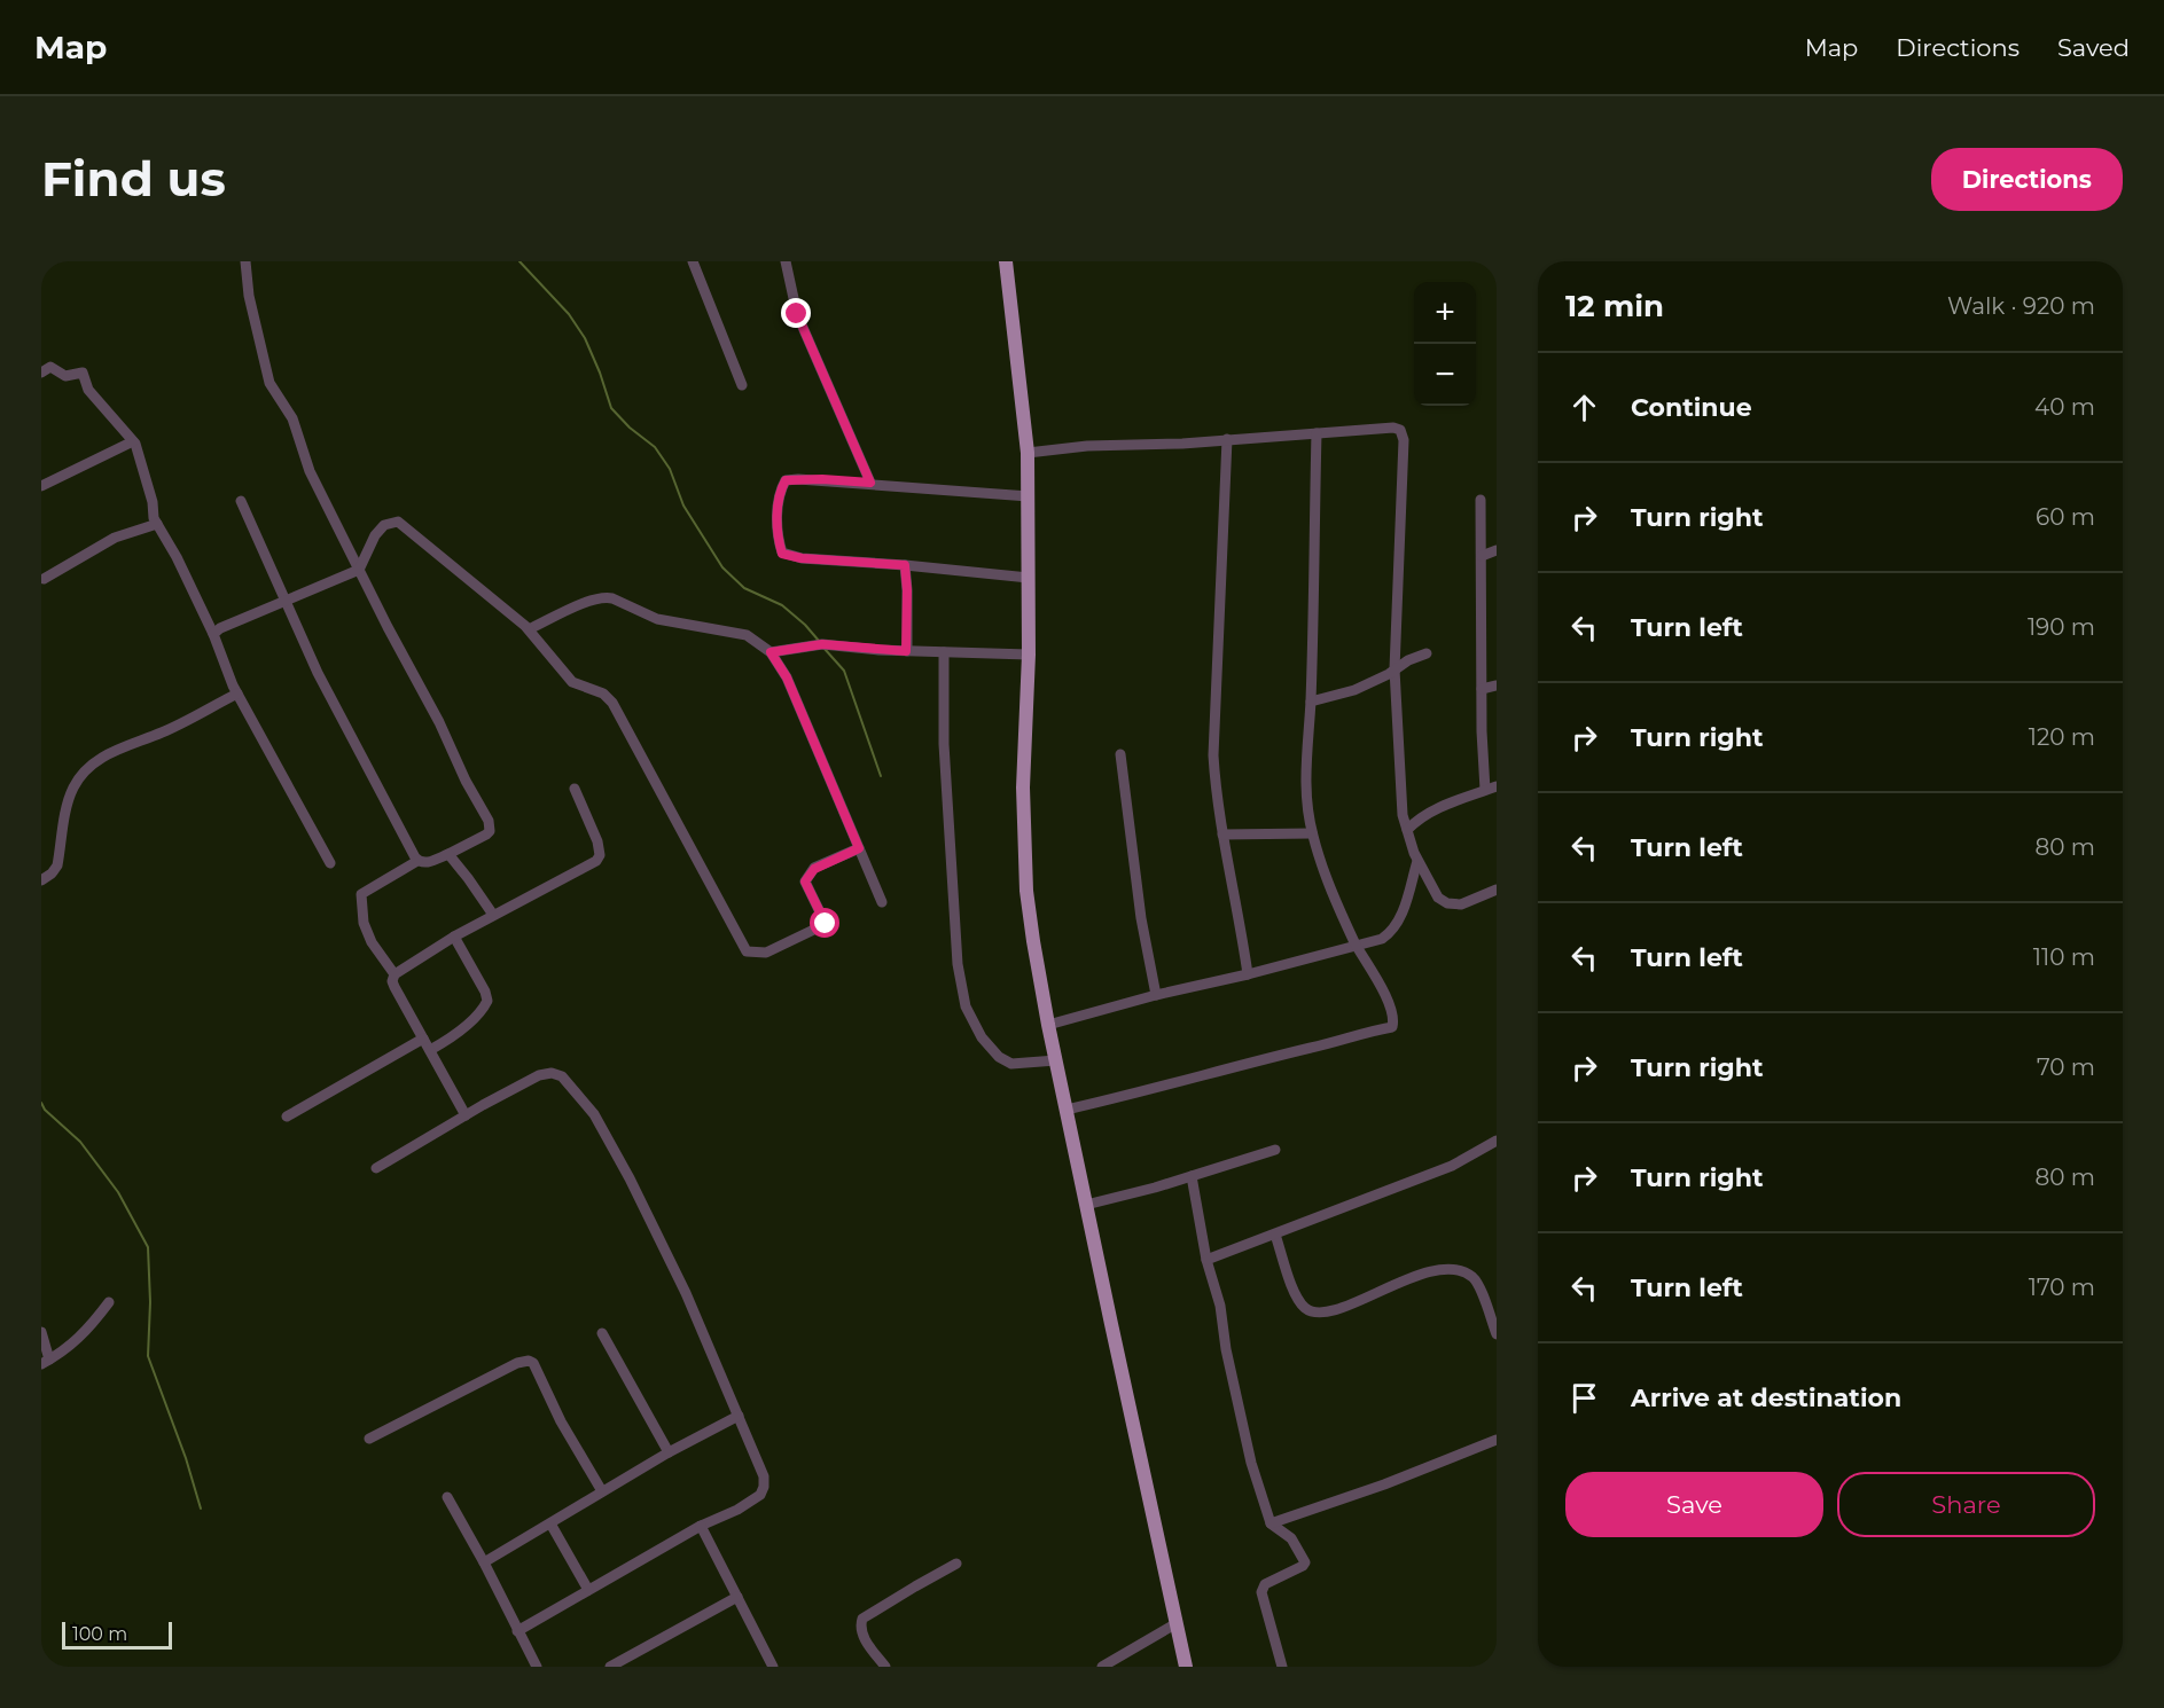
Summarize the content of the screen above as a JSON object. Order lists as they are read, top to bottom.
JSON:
{
  "scale_bar": "100 m",
  "page": {
    "header": "Map",
    "nav": ["Map", "Directions", "Saved"],
    "buttons": [
      "Directions",
      ["Save", "Share"]
    ],
    "title": "Find us",
    "heading": ["12 min", "Walk · 920 m"],
    "map_buttons": ["+", "−"],
    "list": [
      ["Continue", "40 m"],
      ["Turn right", "60 m"],
      ["Turn left", "190 m"],
      ["Turn right", "120 m"],
      ["Turn left", "80 m"],
      ["Turn left", "110 m"],
      ["Turn right", "70 m"],
      ["Turn right", "80 m"],
      ["Turn left", "170 m"],
      "Arrive at destination"
    ],
    "scale": "100 m"
  }
}
